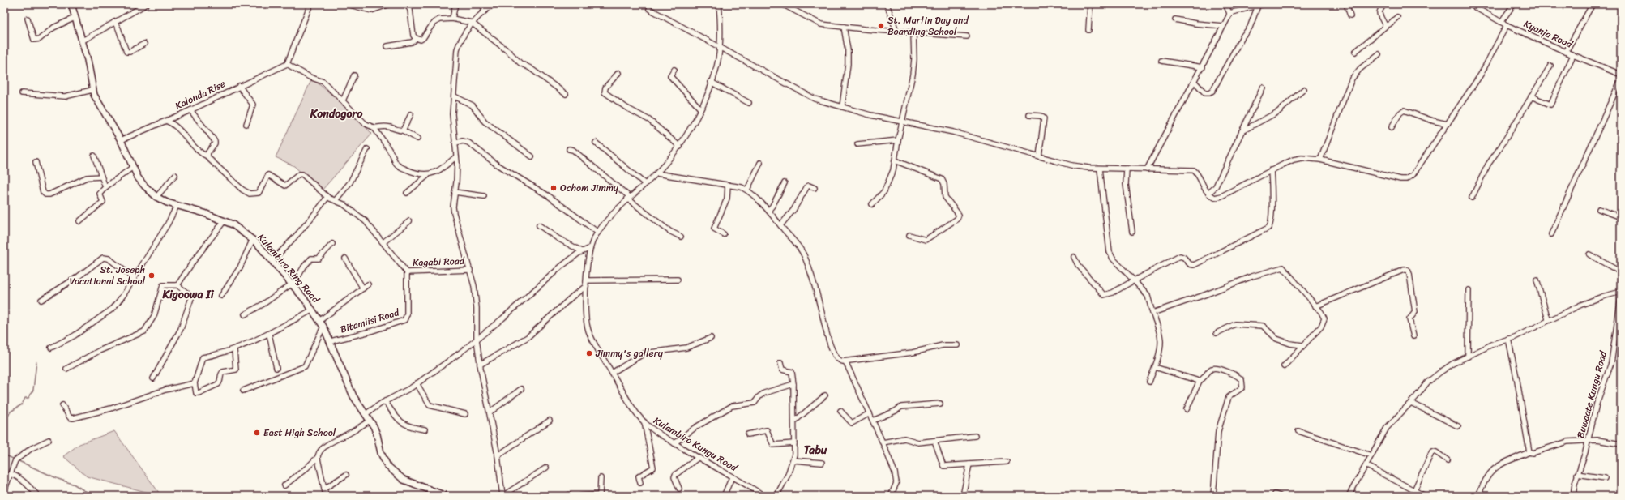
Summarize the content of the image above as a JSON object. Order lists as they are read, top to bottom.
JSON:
{
  "streets": {
    "street": [
      "Kyanja Road",
      "Kalonda Rise",
      "Kagabi Road",
      "Kulambiro Ring Road",
      "Bitamiisi Road",
      "Buwaate Kungu Road",
      "Kulambiro Kungu Road"
    ]
  },
  "crossings": [
    ["Kalonda Rise", "Kulambiro Ring Road"],
    ["Kagabi Road", "Bitamiisi Road"],
    ["Kulambiro Ring Road", "Bitamiisi Road"]
  ],
  "districts": ["Kondogoro", "Kigoowa Ii", "Tabu"],
  "places": [
    "St. Martin Day and Boarding School",
    "Ochom Jimmy",
    "St. Joseph Vocational School",
    "Jimmy's gallery",
    "East High School"
  ]
}
